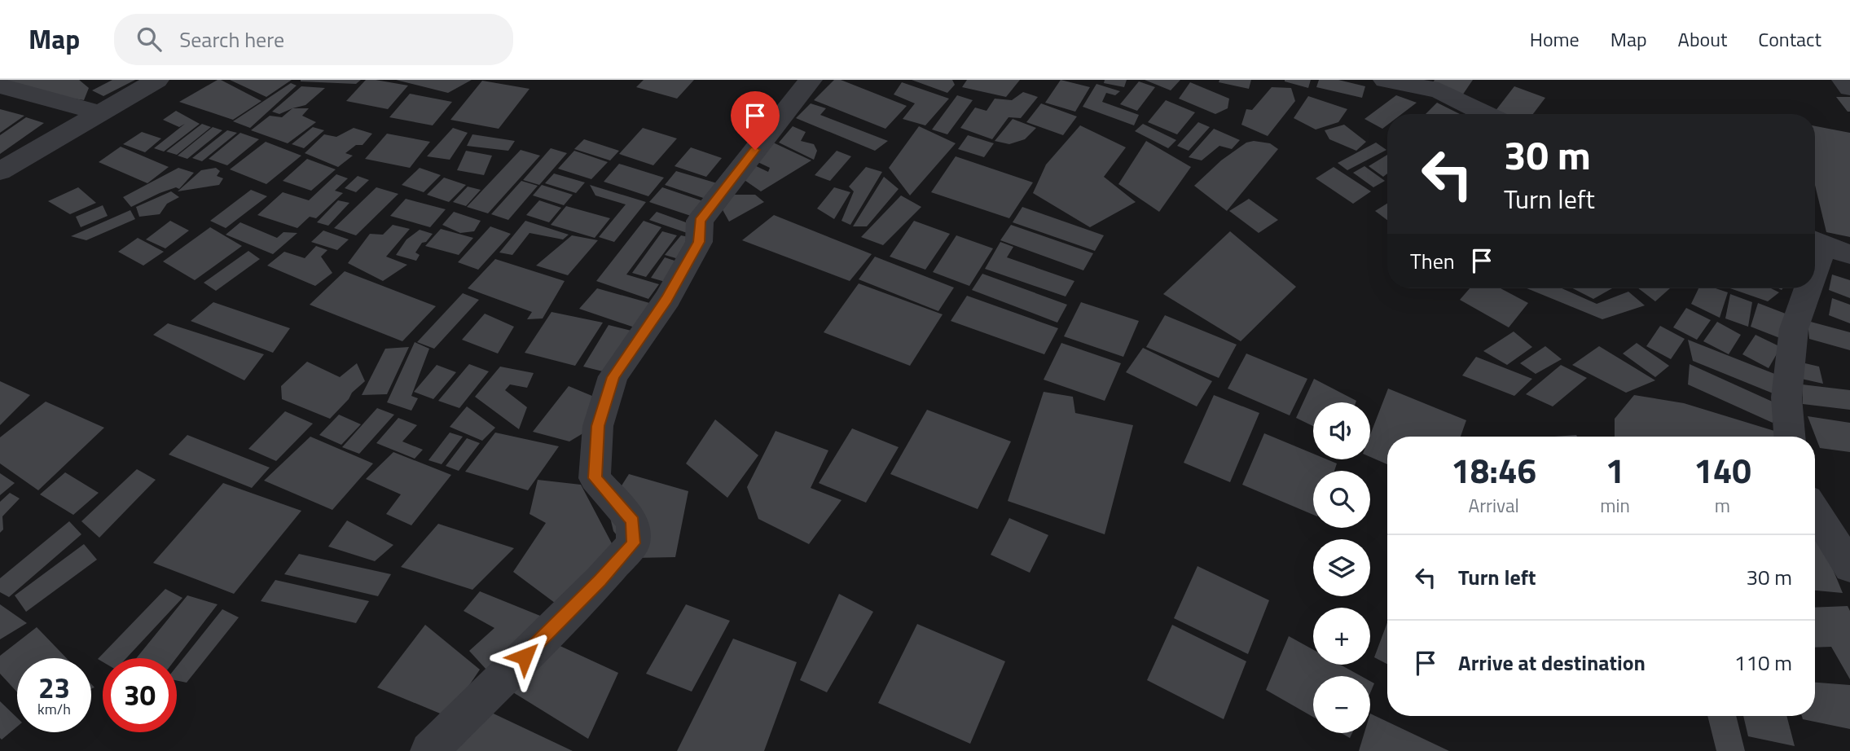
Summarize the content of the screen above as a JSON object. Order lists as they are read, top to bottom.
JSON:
{
  "page": {
    "header": "Map",
    "search": "Search here",
    "nav": [
      "Home",
      "Map",
      "About",
      "Contact"
    ],
    "turn": ["30 m", "Turn left"],
    "then": "Then",
    "map_buttons": ["+", "−"],
    "eta": [
      "18:46",
      "Arrival",
      "1",
      "min",
      "140",
      "m"
    ],
    "list": [
      {
        "name": "Turn left",
        "value": "30 m"
      },
      {
        "name": "Arrive at destination",
        "value": "110 m"
      }
    ],
    "speed": "23 km/h",
    "limit": "30"
  }
}
